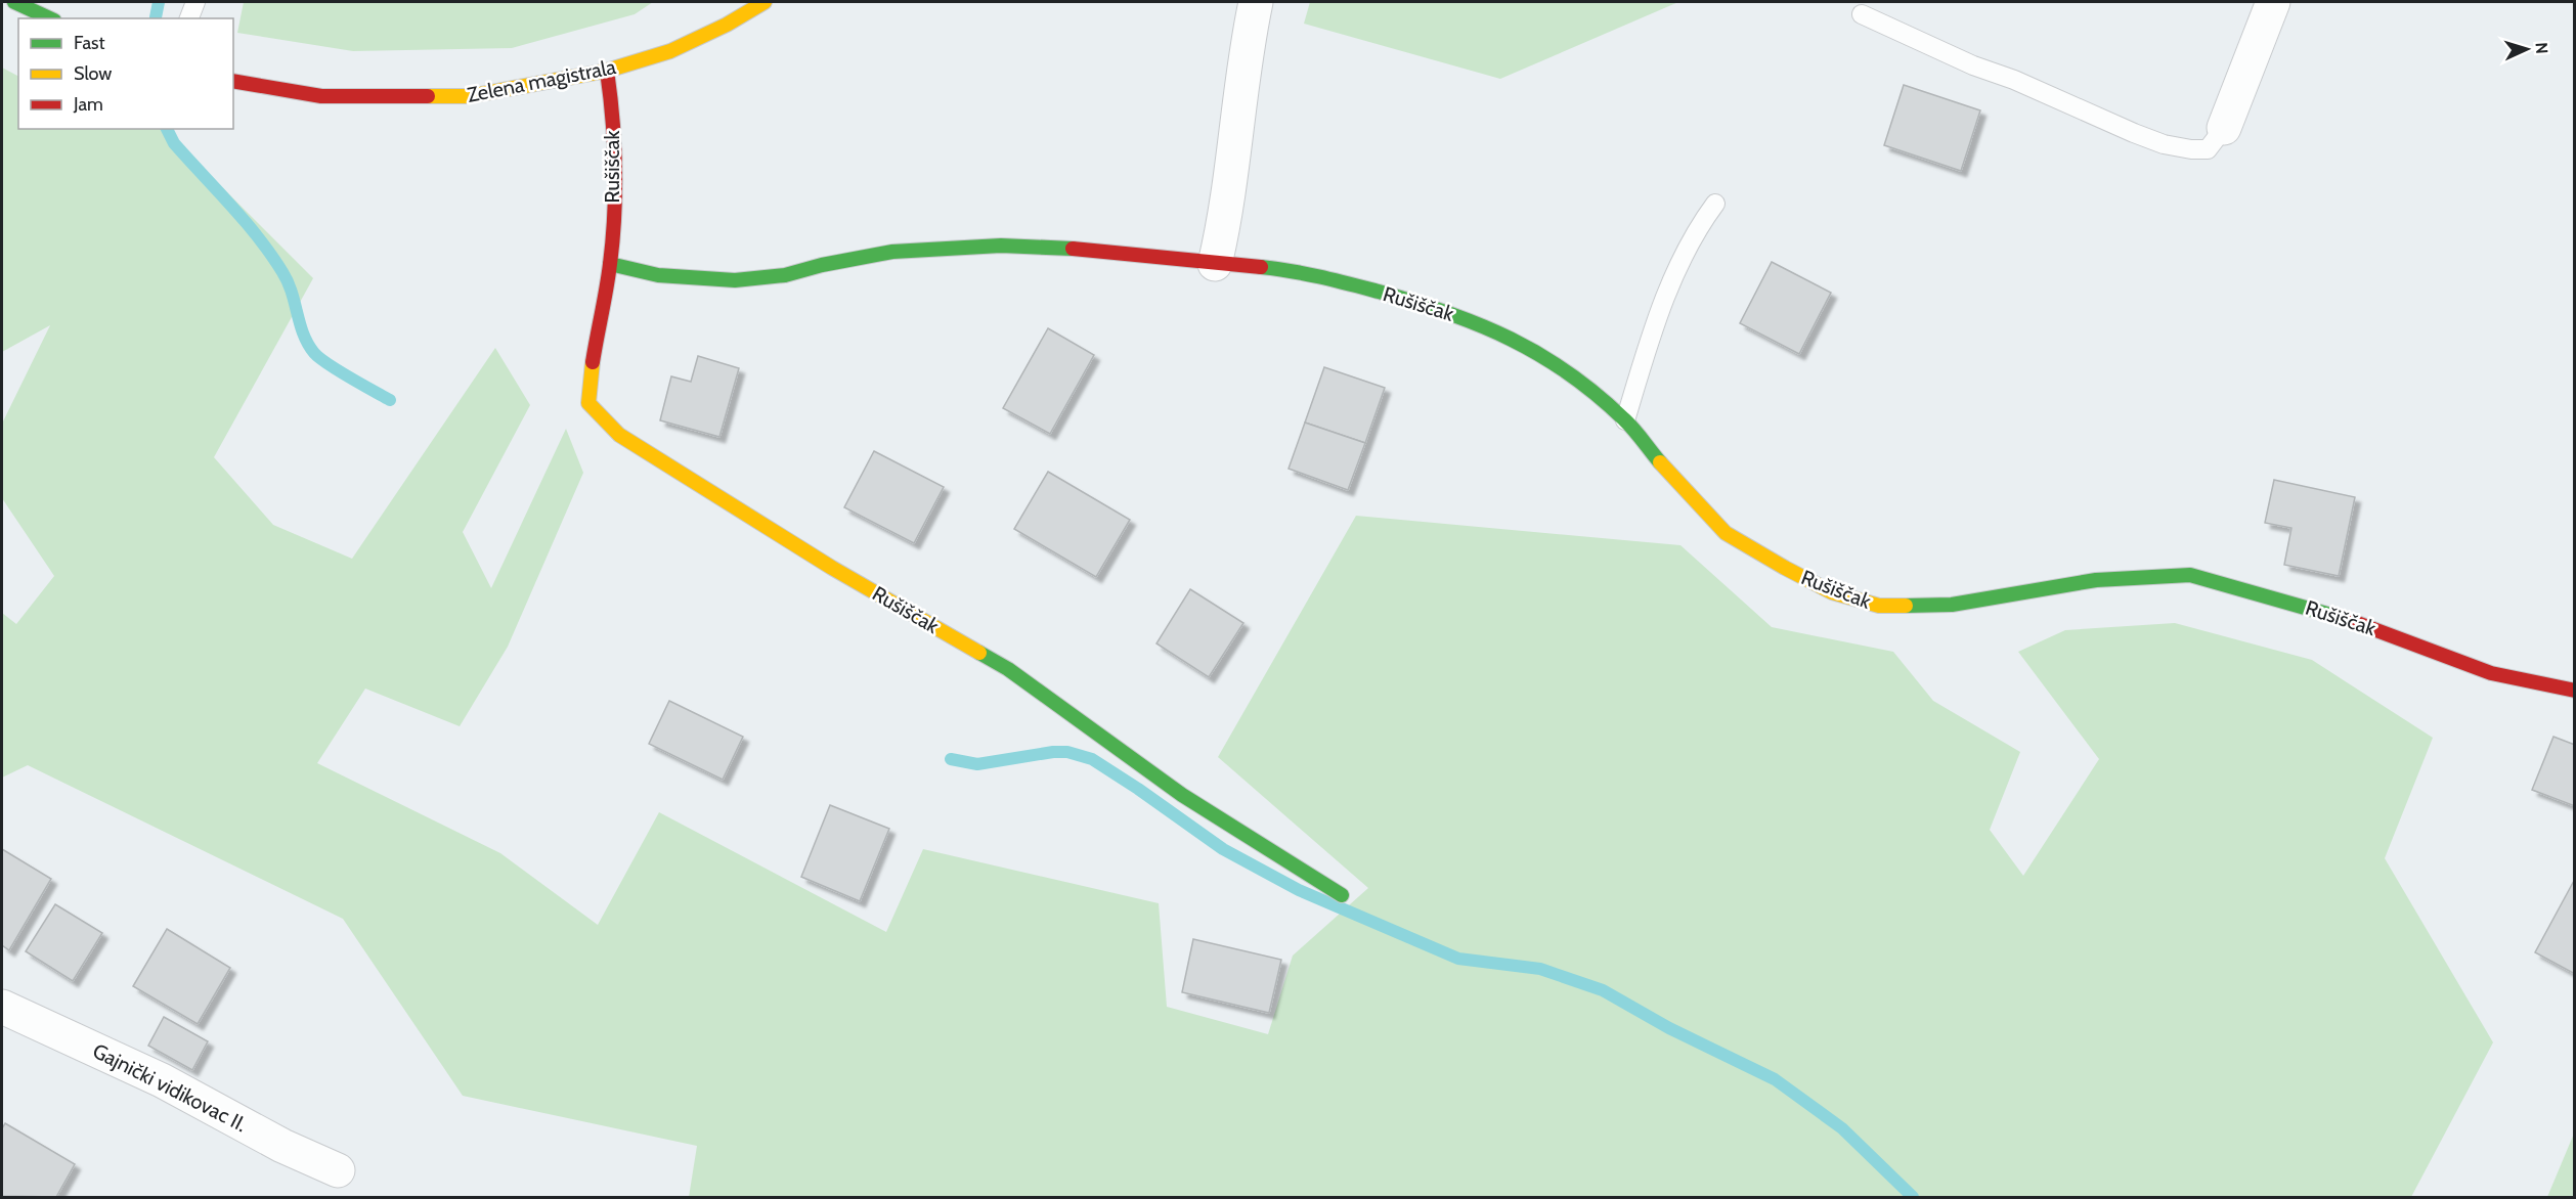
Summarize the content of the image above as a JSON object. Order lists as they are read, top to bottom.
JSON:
{
  "streets": {
    "street": ["Zelena magistrala", "Rušiščak", "Gajnički vidikovac II."]
  },
  "crossings": [
    ["Zelena magistrala", "Rušiščak"]
  ],
  "legend": ["Fast", "Slow", "Jam"],
  "north": "right"
}
